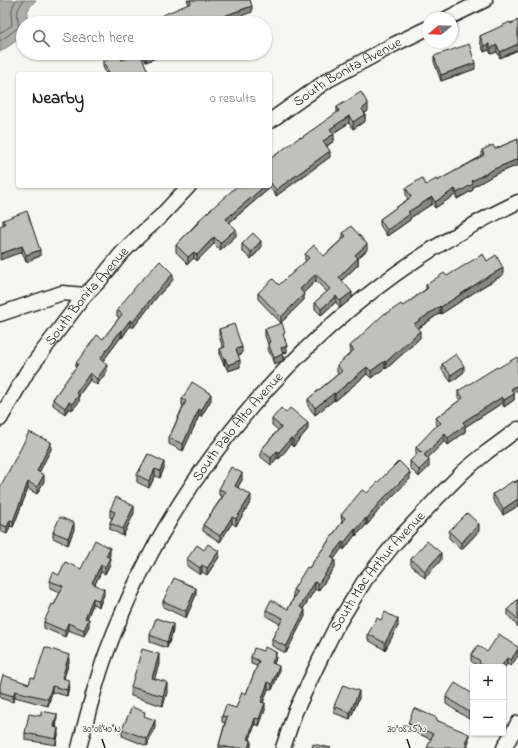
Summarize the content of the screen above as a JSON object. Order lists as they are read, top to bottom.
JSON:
{
  "streets": {
    "street": ["South Bonita Avenue", "South Palo Alto Avenue", "South Mac Arthur Avenue"]
  },
  "north": "left",
  "page": {
    "search": "Search here",
    "heading": ["Nearby", "0 results"],
    "map_buttons": ["+", "−"]
  },
  "coordinates": ["30°08'40\"N", "30°08'35\"N"]
}
